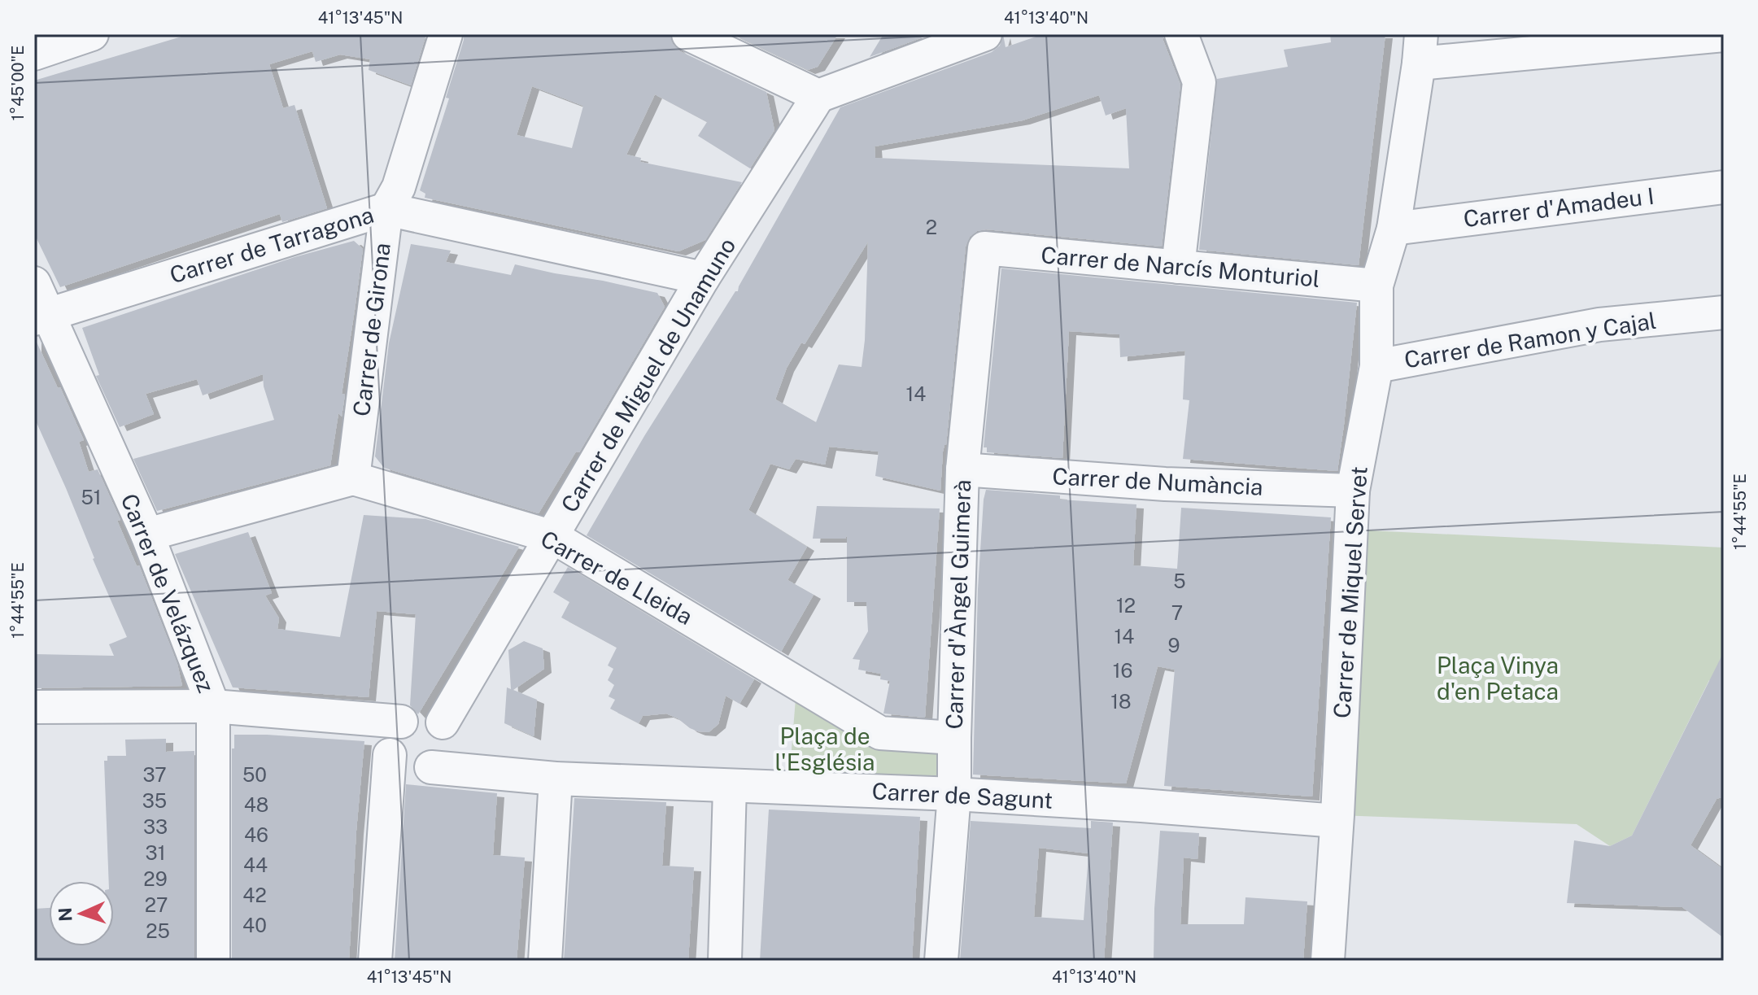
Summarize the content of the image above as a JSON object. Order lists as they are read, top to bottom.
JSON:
{
  "streets": {
    "street": [
      "Carrer d'Amadeu I",
      "Carrer de Tarragona",
      "Carrer de Narcís Monturiol",
      "Carrer de Girona",
      "Carrer de Ramon y Cajal",
      "Carrer de Miguel de Unamuno",
      "Carrer de Numància",
      "Carrer de Lleida",
      "Carrer de Miquel Servet",
      "Carrer de Velázquez",
      "Carrer d'Àngel Guimerà",
      "Carrer de Sagunt"
    ]
  },
  "crossings": [
    ["Carrer d'Amadeu I", "Carrer de Miquel Servet"],
    ["Carrer de Tarragona", "Carrer de Girona"],
    ["Carrer de Tarragona", "Carrer de Miguel de Unamuno"],
    ["Carrer de Tarragona", "Carrer de Velázquez"],
    ["Carrer de Narcís Monturiol", "Carrer de Miquel Servet"],
    ["Carrer de Narcís Monturiol", "Carrer d'Àngel Guimerà"],
    ["Carrer de Girona", "Carrer de Lleida"],
    ["Carrer de Ramon y Cajal", "Carrer de Miquel Servet"],
    ["Carrer de Miguel de Unamuno", "Carrer de Lleida"],
    ["Carrer de Miguel de Unamuno", "Carrer de Sagunt"],
    ["Carrer de Numància", "Carrer de Miquel Servet"],
    ["Carrer de Numància", "Carrer d'Àngel Guimerà"],
    ["Carrer de Lleida", "Carrer d'Àngel Guimerà"],
    ["Carrer de Miquel Servet", "Carrer de Sagunt"],
    ["Carrer d'Àngel Guimerà", "Carrer de Sagunt"]
  ],
  "parks": ["Plaça Vinya d'en Petaca", "Plaça de l'Església"],
  "house_numbers": [
    "2",
    "14",
    "51",
    "5",
    "12",
    "7",
    "14",
    "9",
    "16",
    "18",
    "37",
    "50",
    "35",
    "48",
    "33",
    "46",
    "31",
    "44",
    "29",
    "42",
    "27",
    "40",
    "25"
  ],
  "north": "left",
  "coordinates": [
    "41°13'45\"N",
    "41°13'40\"N",
    "1°45'00\"E",
    "1°44'55\"E"
  ]
}
